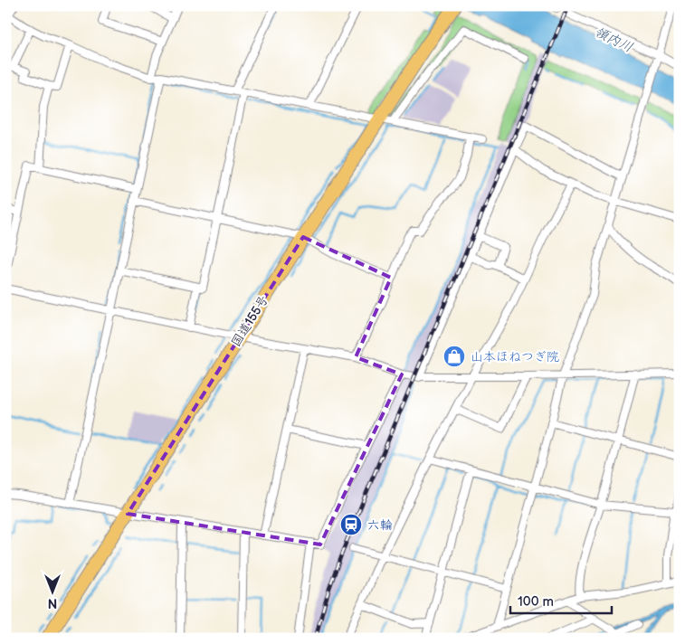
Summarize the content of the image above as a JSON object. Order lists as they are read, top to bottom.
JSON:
{
  "streets": {
    "highway": ["国道155号"]
  },
  "water": ["領内川"],
  "places": {
    "shop": ["山本ほねつぎ院"],
    "station": ["六輪"]
  },
  "scale_bar": "100 m",
  "north": "bottom"
}
